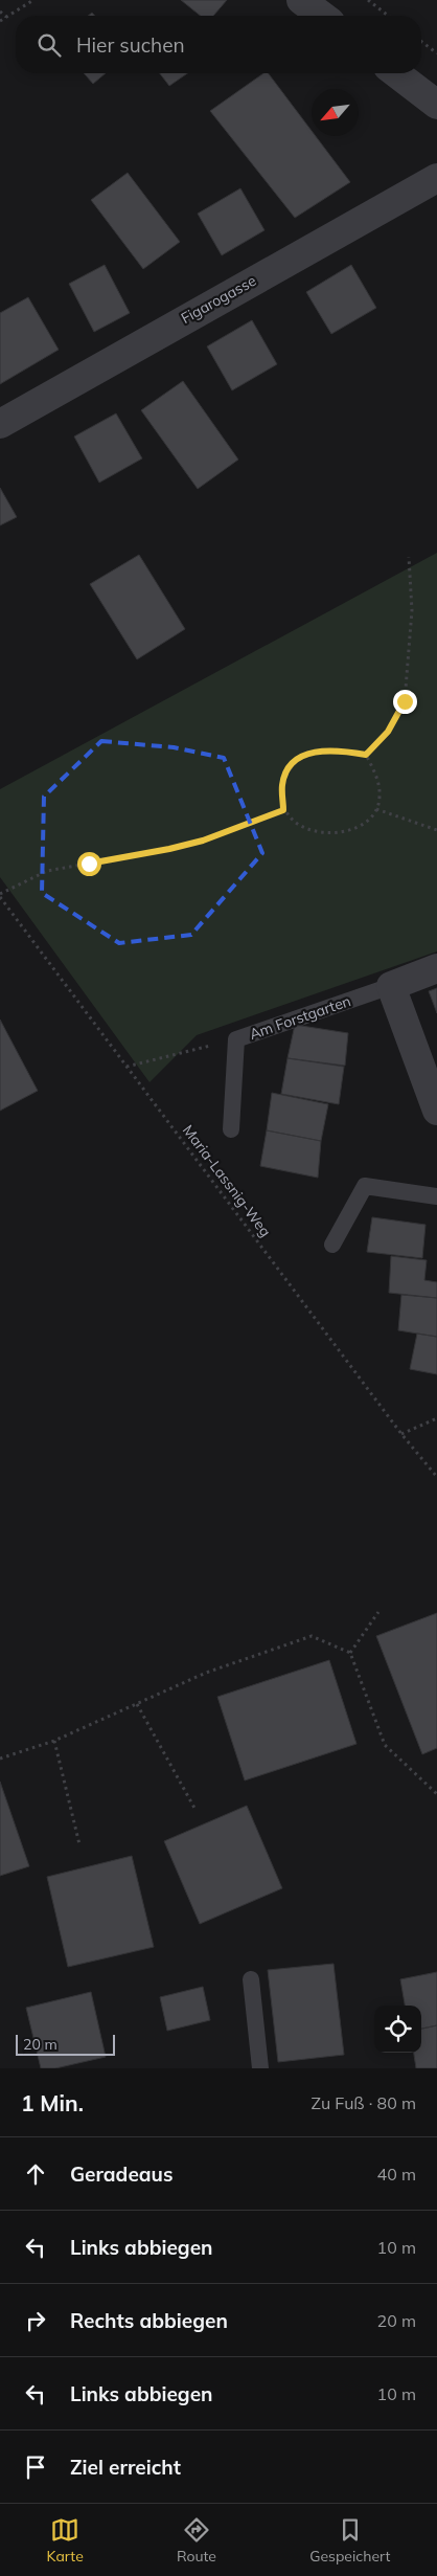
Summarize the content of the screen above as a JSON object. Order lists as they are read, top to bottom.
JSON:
{
  "streets": {
    "street": ["Figarogasse", "Am Forstgarten"],
    "path": ["Maria-Lassnig-Weg"]
  },
  "scale_bar": "20 m",
  "north": "bottom left",
  "page": {
    "search": "Hier suchen",
    "scale": "20 m",
    "heading": ["1 Min.", "Zu Fuß · 80 m"],
    "list": [
      ["Geradeaus", "40 m"],
      ["Links abbiegen", "10 m"],
      ["Rechts abbiegen", "20 m"],
      ["Links abbiegen", "10 m"],
      "Ziel erreicht"
    ],
    "nav": ["Karte", "Route", "Gespeichert"]
  }
}
